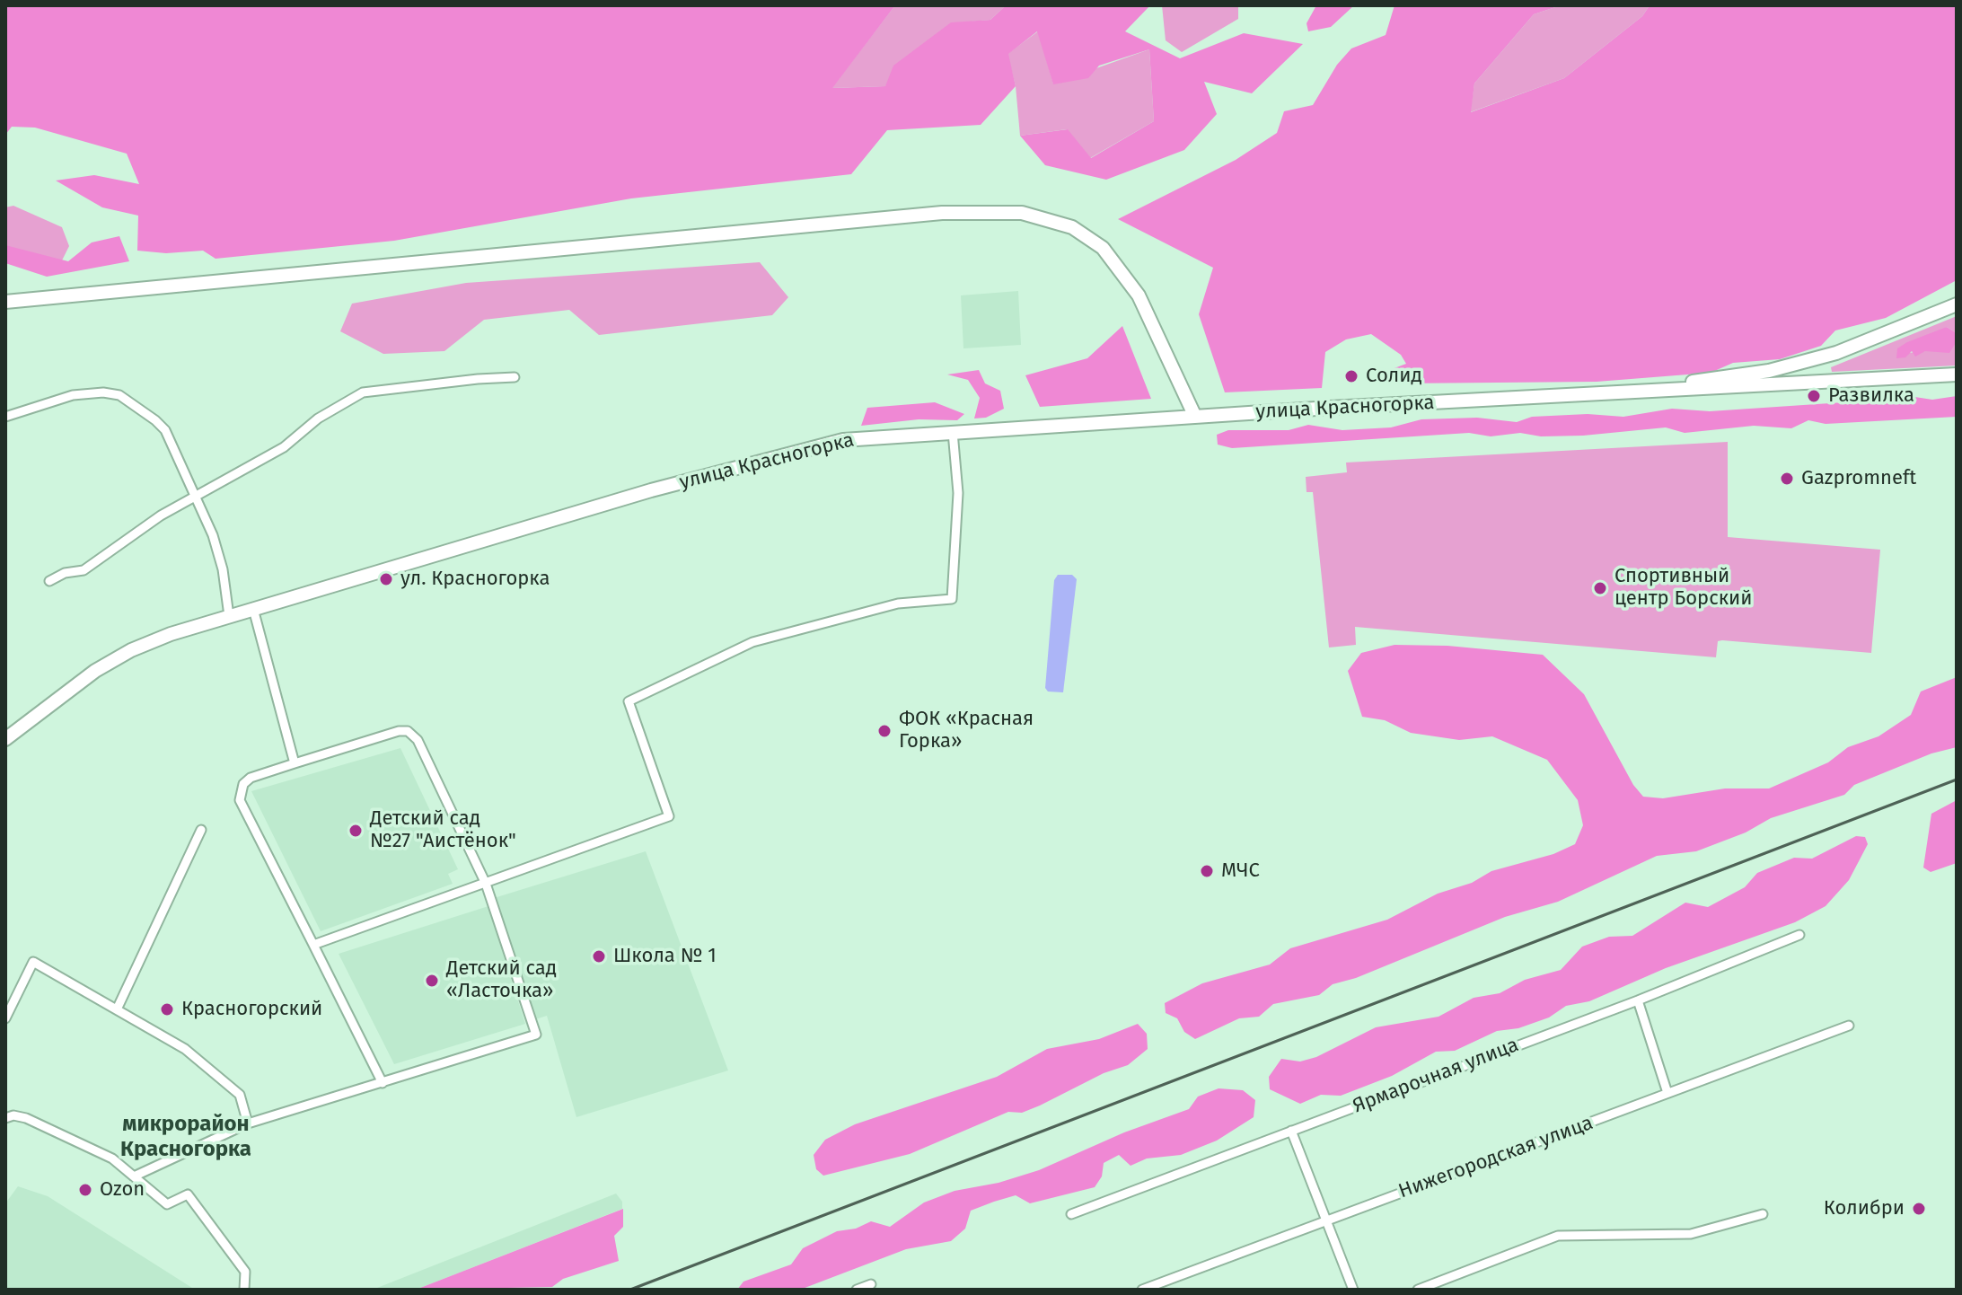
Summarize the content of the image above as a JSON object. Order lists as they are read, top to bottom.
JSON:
{
  "streets": {
    "main road": ["улица Красногорка"],
    "street": ["Ярмарочная улица", "Нижегородская улица"]
  },
  "districts": ["микрорайон Красногорка"],
  "places": [
    "Солид",
    "Развилка",
    "Gazpromneft",
    "ул. Красногорка",
    "Спортивный центр Борский",
    "ФОК «Красная Горка»",
    "Детский сад №27 \"Аистёнок\"",
    "МЧС",
    "Школа № 1",
    "Детский сад «Ласточка»",
    "Красногорский",
    "Ozon",
    "Колибри"
  ]
}
